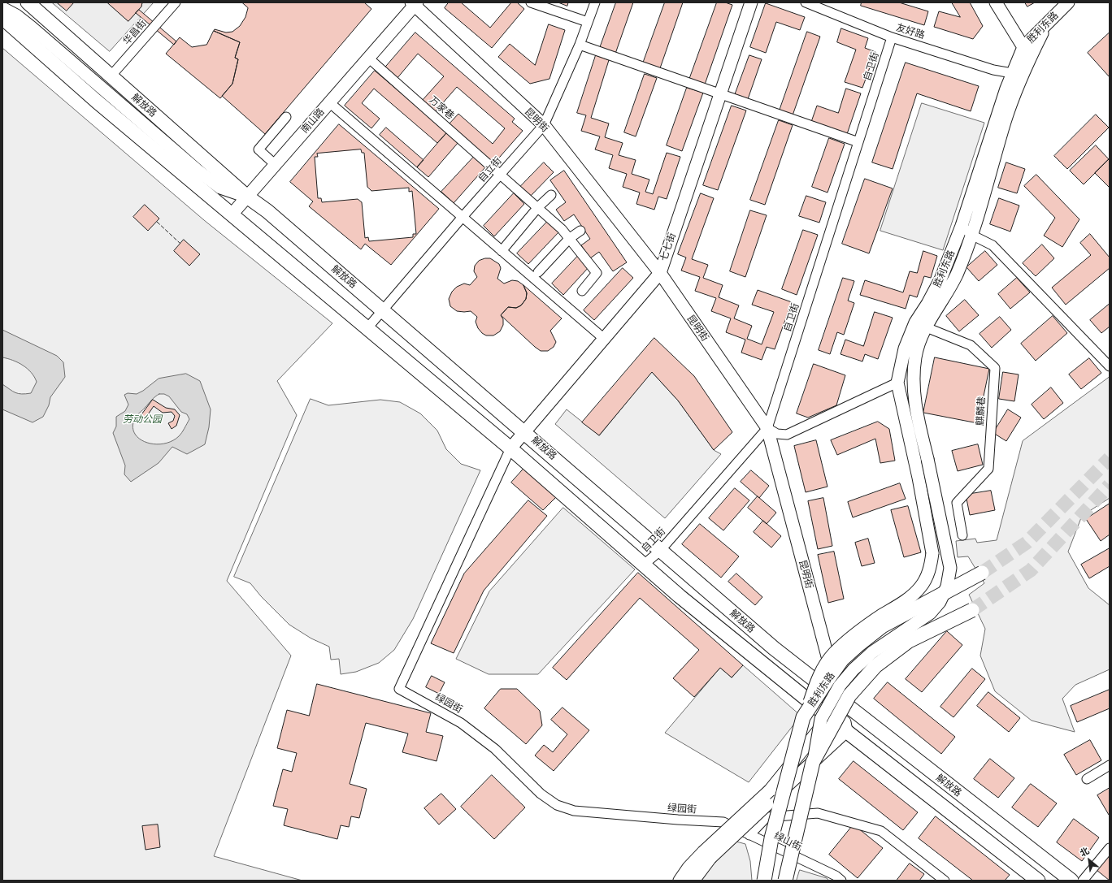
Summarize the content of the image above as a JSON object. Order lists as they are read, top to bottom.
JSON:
{
  "streets": {
    "main road": [
      "胜利东路",
      "解放路",
      "昆明街",
      "南山路",
      "七七街"
    ],
    "street": [
      "友好路",
      "华昌街",
      "自卫街",
      "万家巷",
      "自立街",
      "麒麟巷",
      "绿园街",
      "绿山街"
    ]
  },
  "crossings": [
    ["胜利东路", "友好路"],
    ["胜利东路", "麒麟巷"],
    ["友好路", "自卫街"],
    ["华昌街", "解放路"],
    ["自卫街", "解放路"],
    ["自卫街", "昆明街"],
    ["解放路", "昆明街"],
    ["解放路", "南山路"],
    ["解放路", "自立街"],
    ["解放路", "七七街"],
    ["解放路", "绿园街"],
    ["万家巷", "南山路"],
    ["万家巷", "自立街"],
    ["昆明街", "南山路"],
    ["昆明街", "自立街"],
    ["昆明街", "七七街"],
    ["七七街", "绿园街"],
    ["绿园街", "绿山街"]
  ],
  "parks": ["劳动公园"],
  "north": "top left"
}
